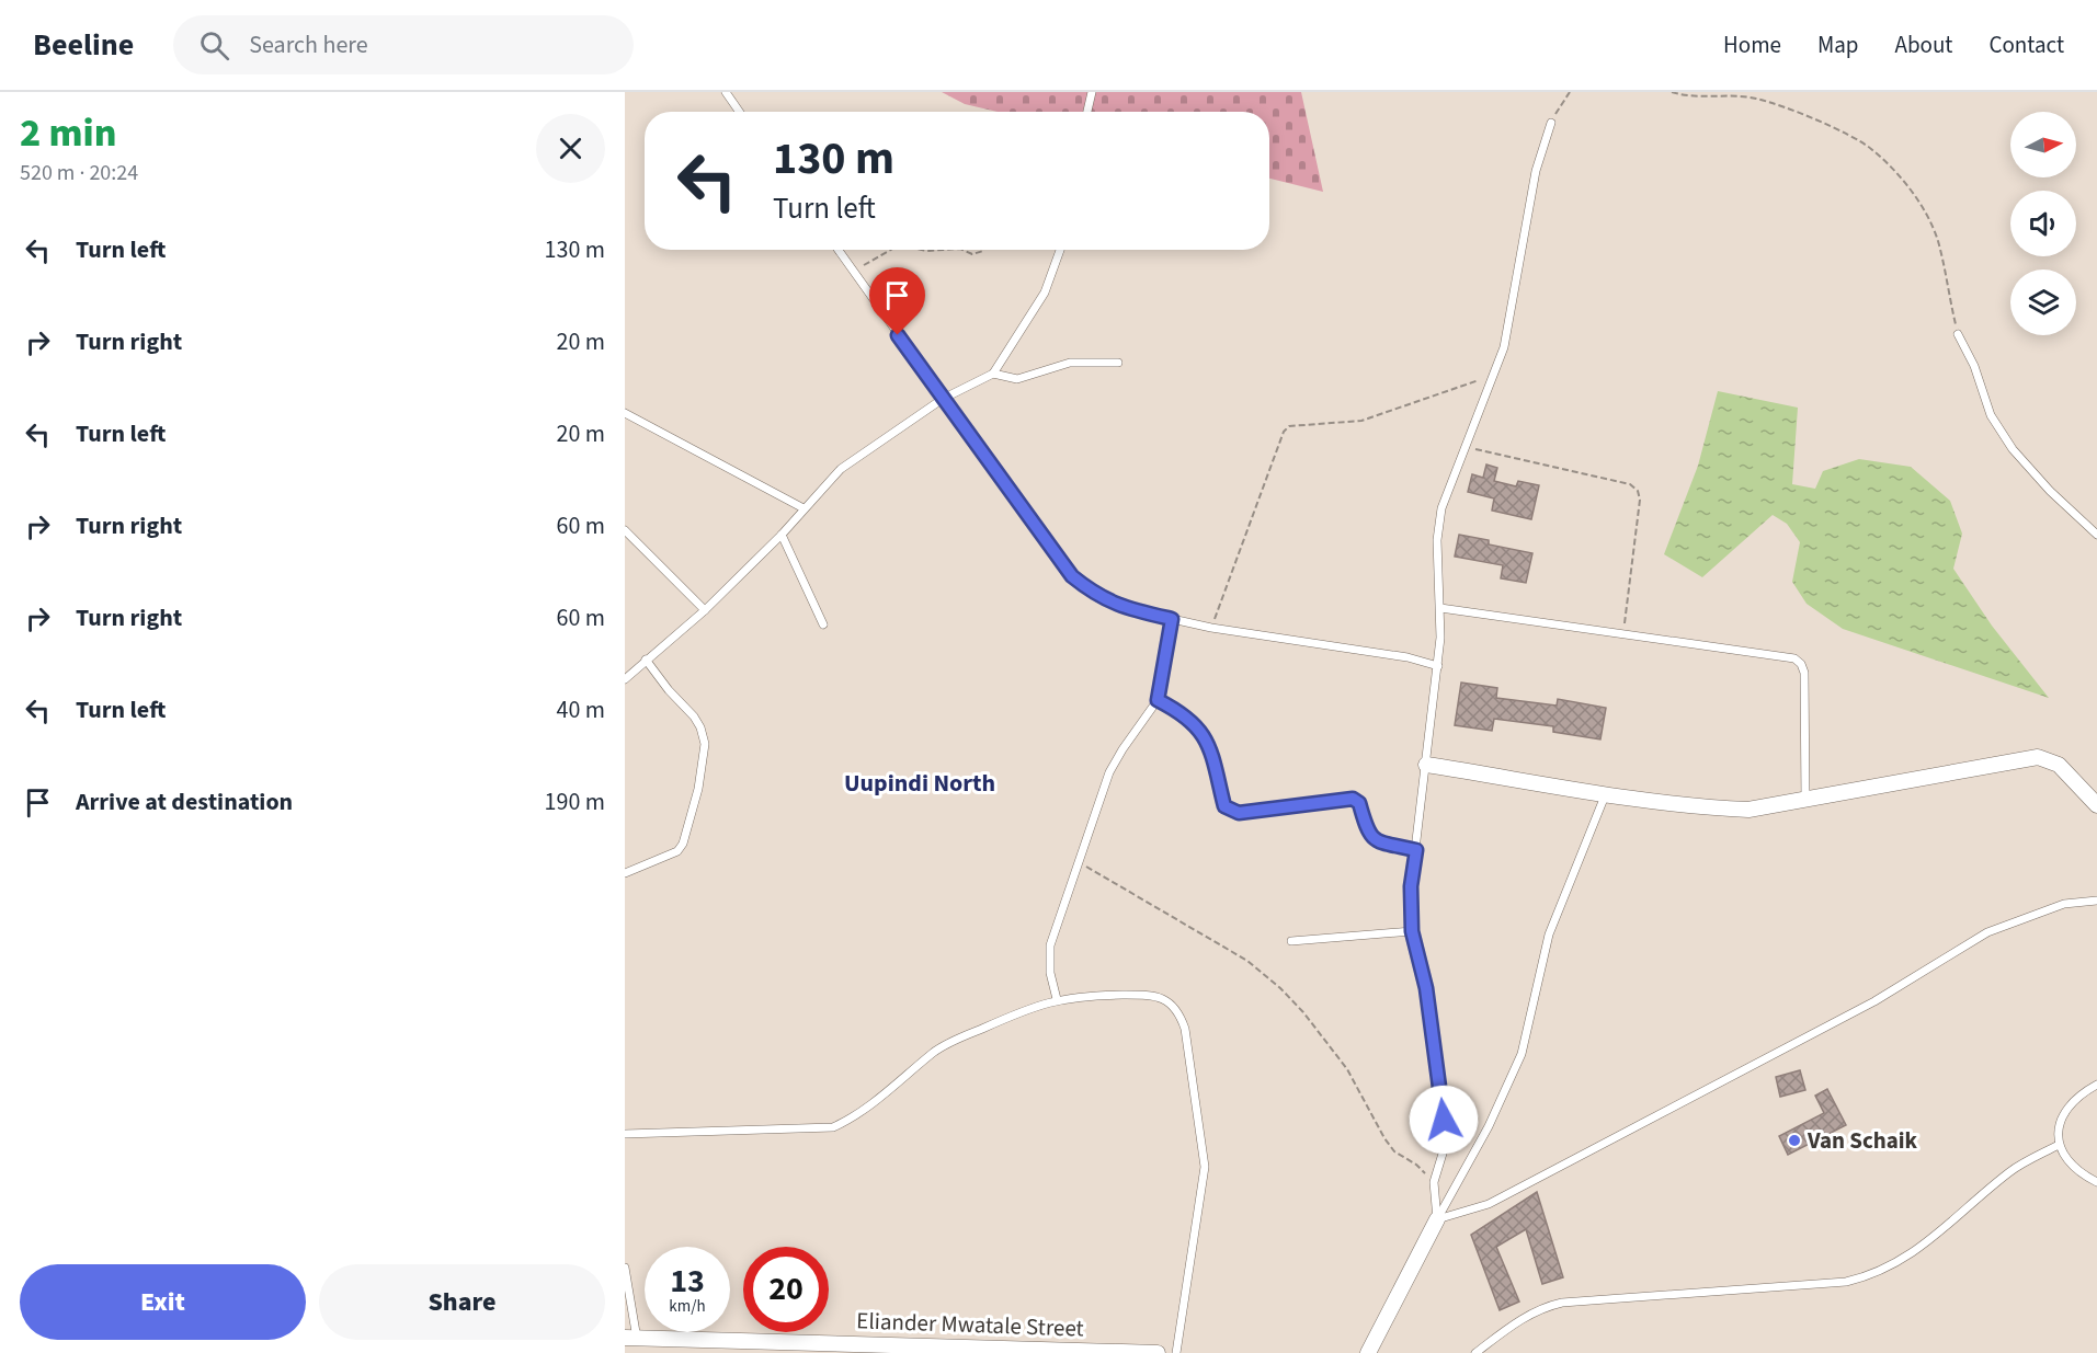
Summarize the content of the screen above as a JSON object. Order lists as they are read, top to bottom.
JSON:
{
  "streets": {
    "street": ["Eliander Mwatale Street"]
  },
  "districts": ["Uupindi North"],
  "places": ["Van Schaik"],
  "north": "right",
  "page": {
    "header": "Beeline",
    "search": "Search here",
    "nav": [
      "Home",
      "Map",
      "About",
      "Contact"
    ],
    "heading": ["2 min", "520 m · 20:24"],
    "turn": ["130 m", "Turn left"],
    "list": [
      {
        "name": "Turn left",
        "value": "130 m"
      },
      {
        "name": "Turn right",
        "value": "20 m"
      },
      {
        "name": "Turn left",
        "value": "20 m"
      },
      {
        "name": "Turn right",
        "value": "60 m"
      },
      {
        "name": "Turn right",
        "value": "60 m"
      },
      {
        "name": "Turn left",
        "value": "40 m"
      },
      {
        "name": "Arrive at destination",
        "value": "190 m"
      }
    ],
    "speed": "13 km/h",
    "limit": "20",
    "buttons": ["Exit", "Share"]
  }
}
